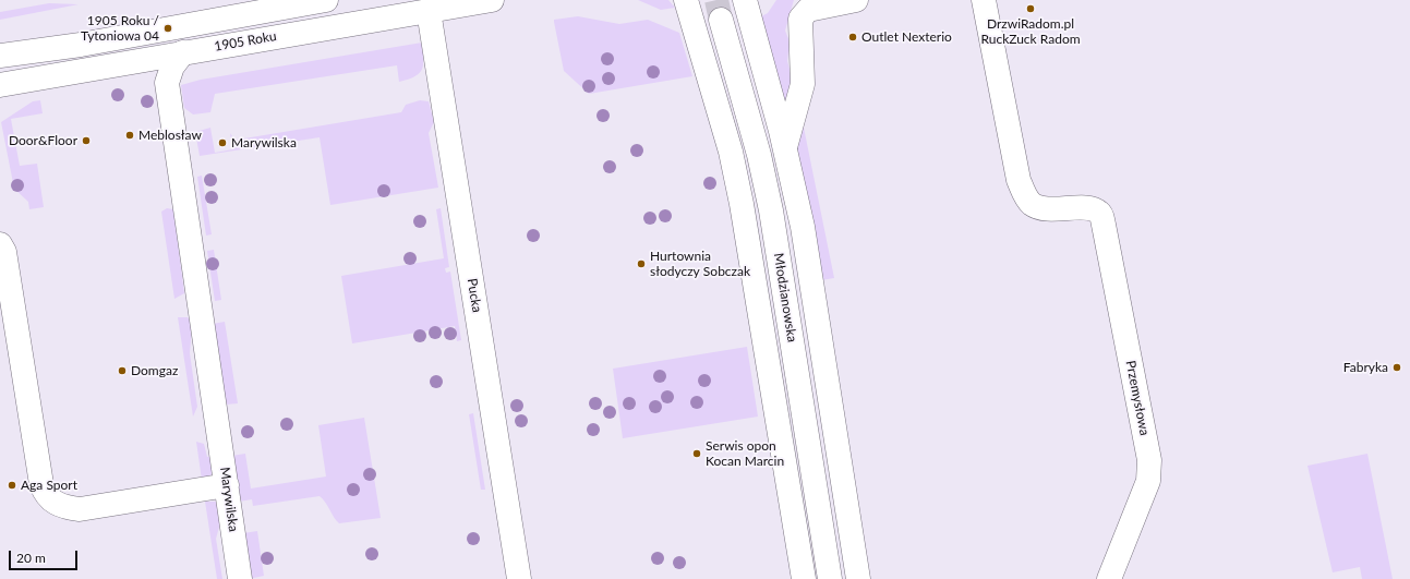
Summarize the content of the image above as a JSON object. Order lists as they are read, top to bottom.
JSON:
{
  "streets": {
    "main road": [
      "1905 Roku",
      "Pucka",
      "Młodzianowska",
      "Przemysłowa",
      "Marywilska"
    ]
  },
  "crossings": [
    ["1905 Roku", "Pucka"],
    ["1905 Roku", "Marywilska"]
  ],
  "places": [
    "DrzwiRadom.pl RuckZuck Radom",
    "1905 Roku / Tytoniowa 04",
    "Outlet Nexterio",
    "Meblosław",
    "Door&Floor",
    "Marywilska",
    "Hurtownia słodyczy Sobczak",
    "Fabryka",
    "Domgaz",
    "Serwis opon Kocan Marcin",
    "Aga Sport"
  ],
  "scale_bar": "20 m"
}
